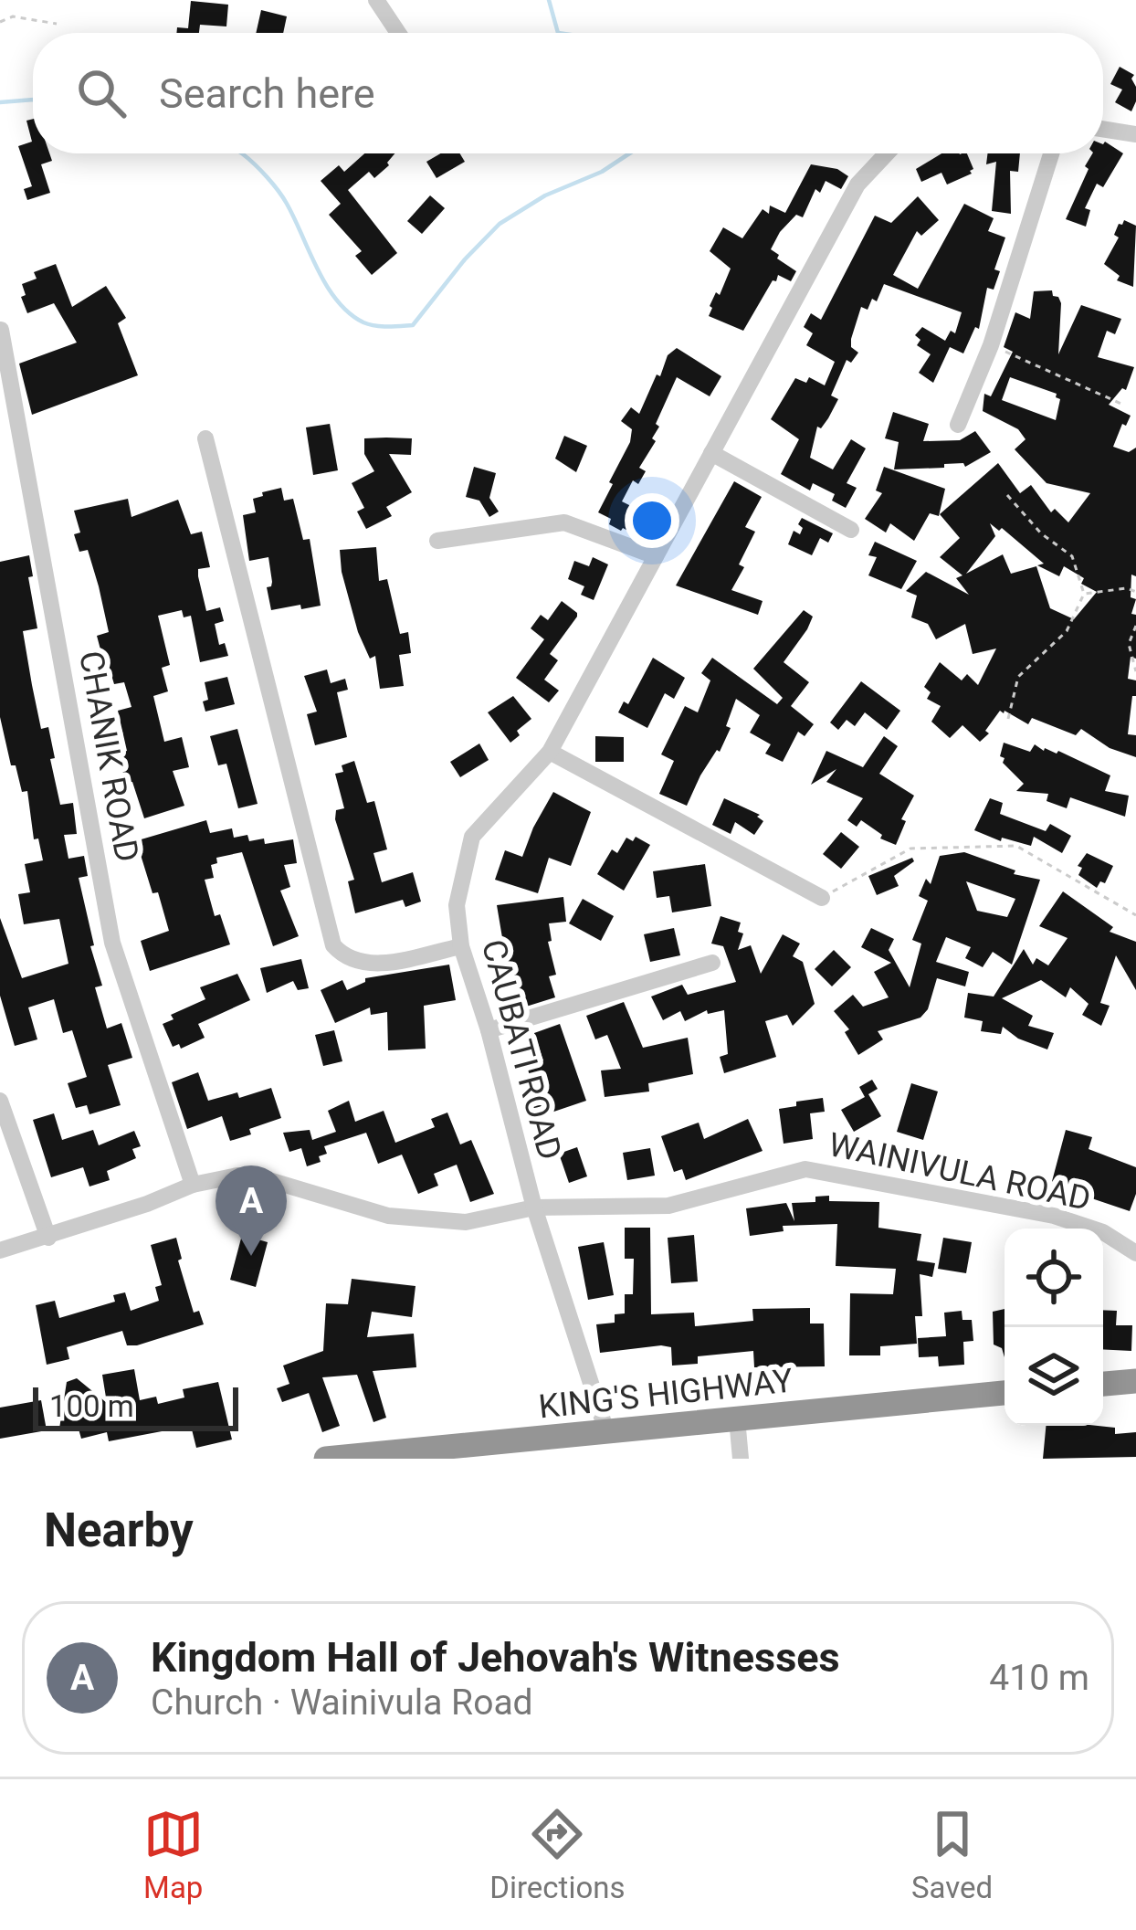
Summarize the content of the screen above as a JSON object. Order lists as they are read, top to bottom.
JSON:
{
  "streets": {
    "highway": ["KING'S HIGHWAY"],
    "street": ["CHANIK ROAD", "CAUBATI ROAD", "WAINIVULA ROAD"]
  },
  "crossings": [
    ["CHANIK ROAD", "WAINIVULA ROAD"],
    ["CAUBATI ROAD", "WAINIVULA ROAD"],
    ["CAUBATI ROAD", "KING'S HIGHWAY"]
  ],
  "scale_bar": "100 m",
  "page": {
    "search": "Search here",
    "pins": "A",
    "scale": "100 m",
    "heading": "Nearby",
    "list": [
      {
        "mark": "A",
        "name": "Kingdom Hall of Jehovah's Witnesses",
        "note": "Church · Wainivula Road",
        "value": "410 m"
      }
    ],
    "nav": ["Map", "Directions", "Saved"]
  }
}
